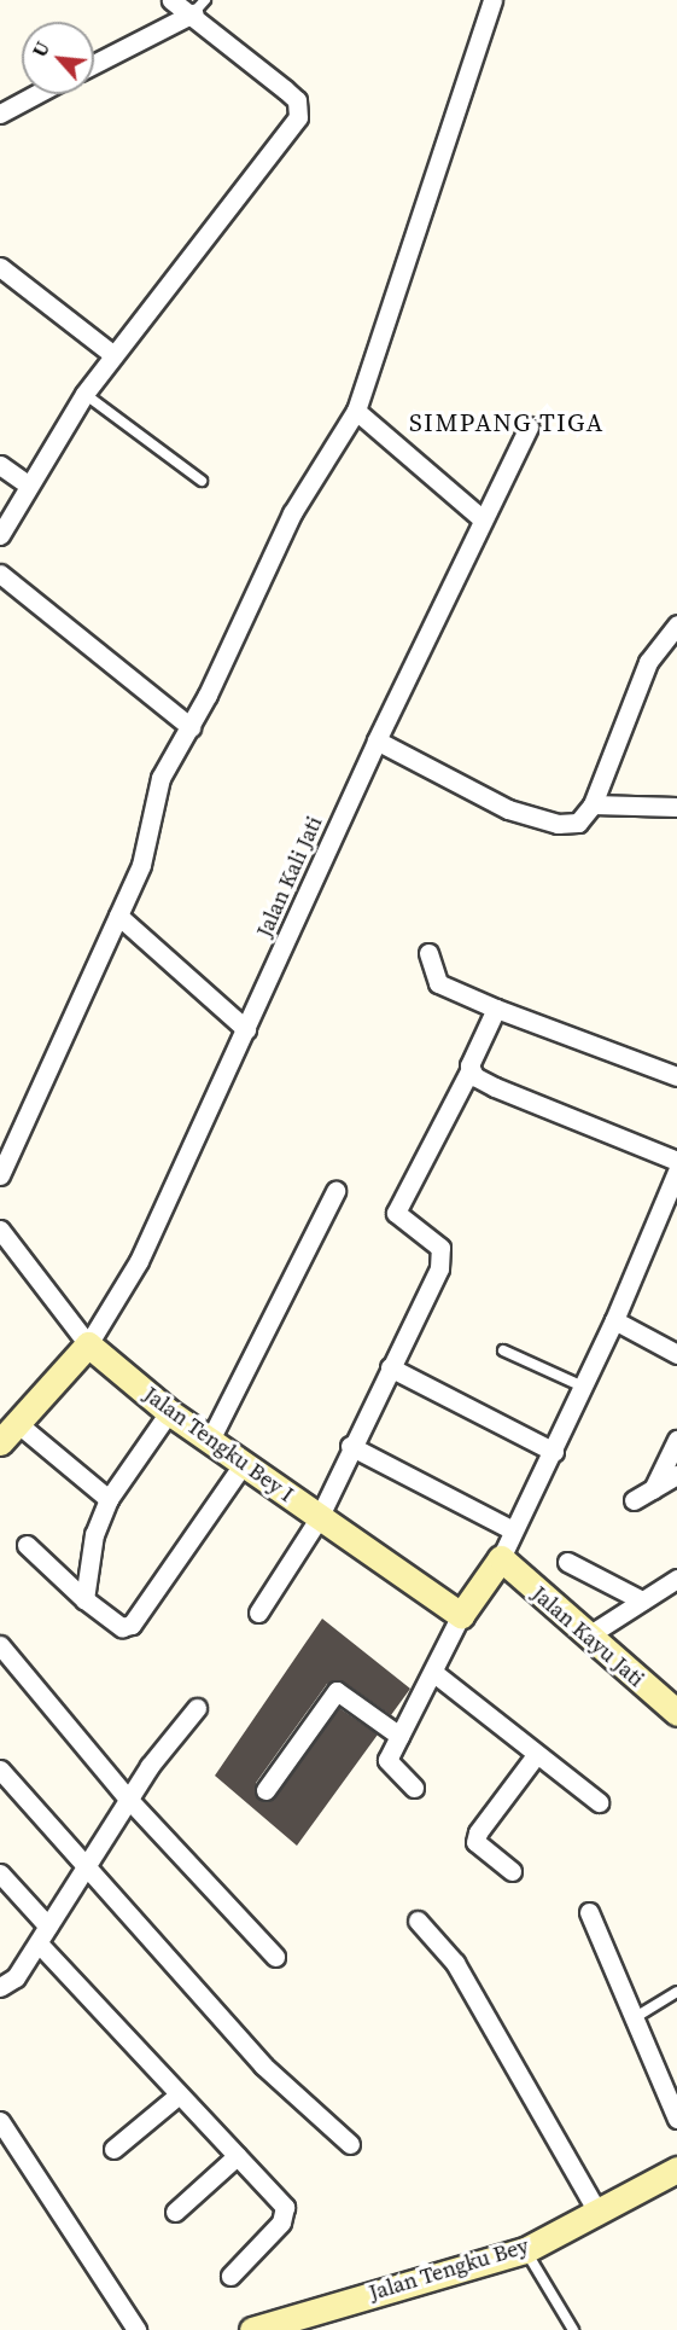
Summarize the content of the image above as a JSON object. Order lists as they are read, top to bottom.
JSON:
{
  "streets": {
    "street": [
      "Jalan Kali Jati",
      "Jalan Tengku Bey I",
      "Jalan Kayu Jati",
      "Jalan Tengku Bey"
    ]
  },
  "crossings": [
    ["Jalan Kali Jati", "Jalan Tengku Bey I"]
  ],
  "districts": ["SIMPANG TIGA"],
  "north": "top left"
}
